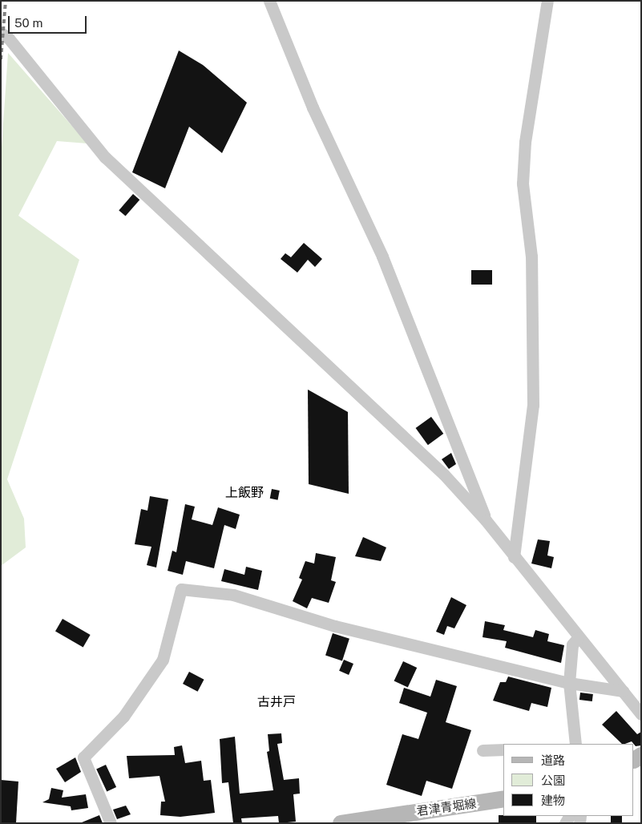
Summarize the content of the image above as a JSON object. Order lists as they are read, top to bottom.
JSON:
{
  "streets": {
    "main road": ["君津青堀線"]
  },
  "districts": ["上飯野", "古井戸"],
  "legend": ["道路", "公園", "建物"],
  "scale_bar": "50 m"
}
